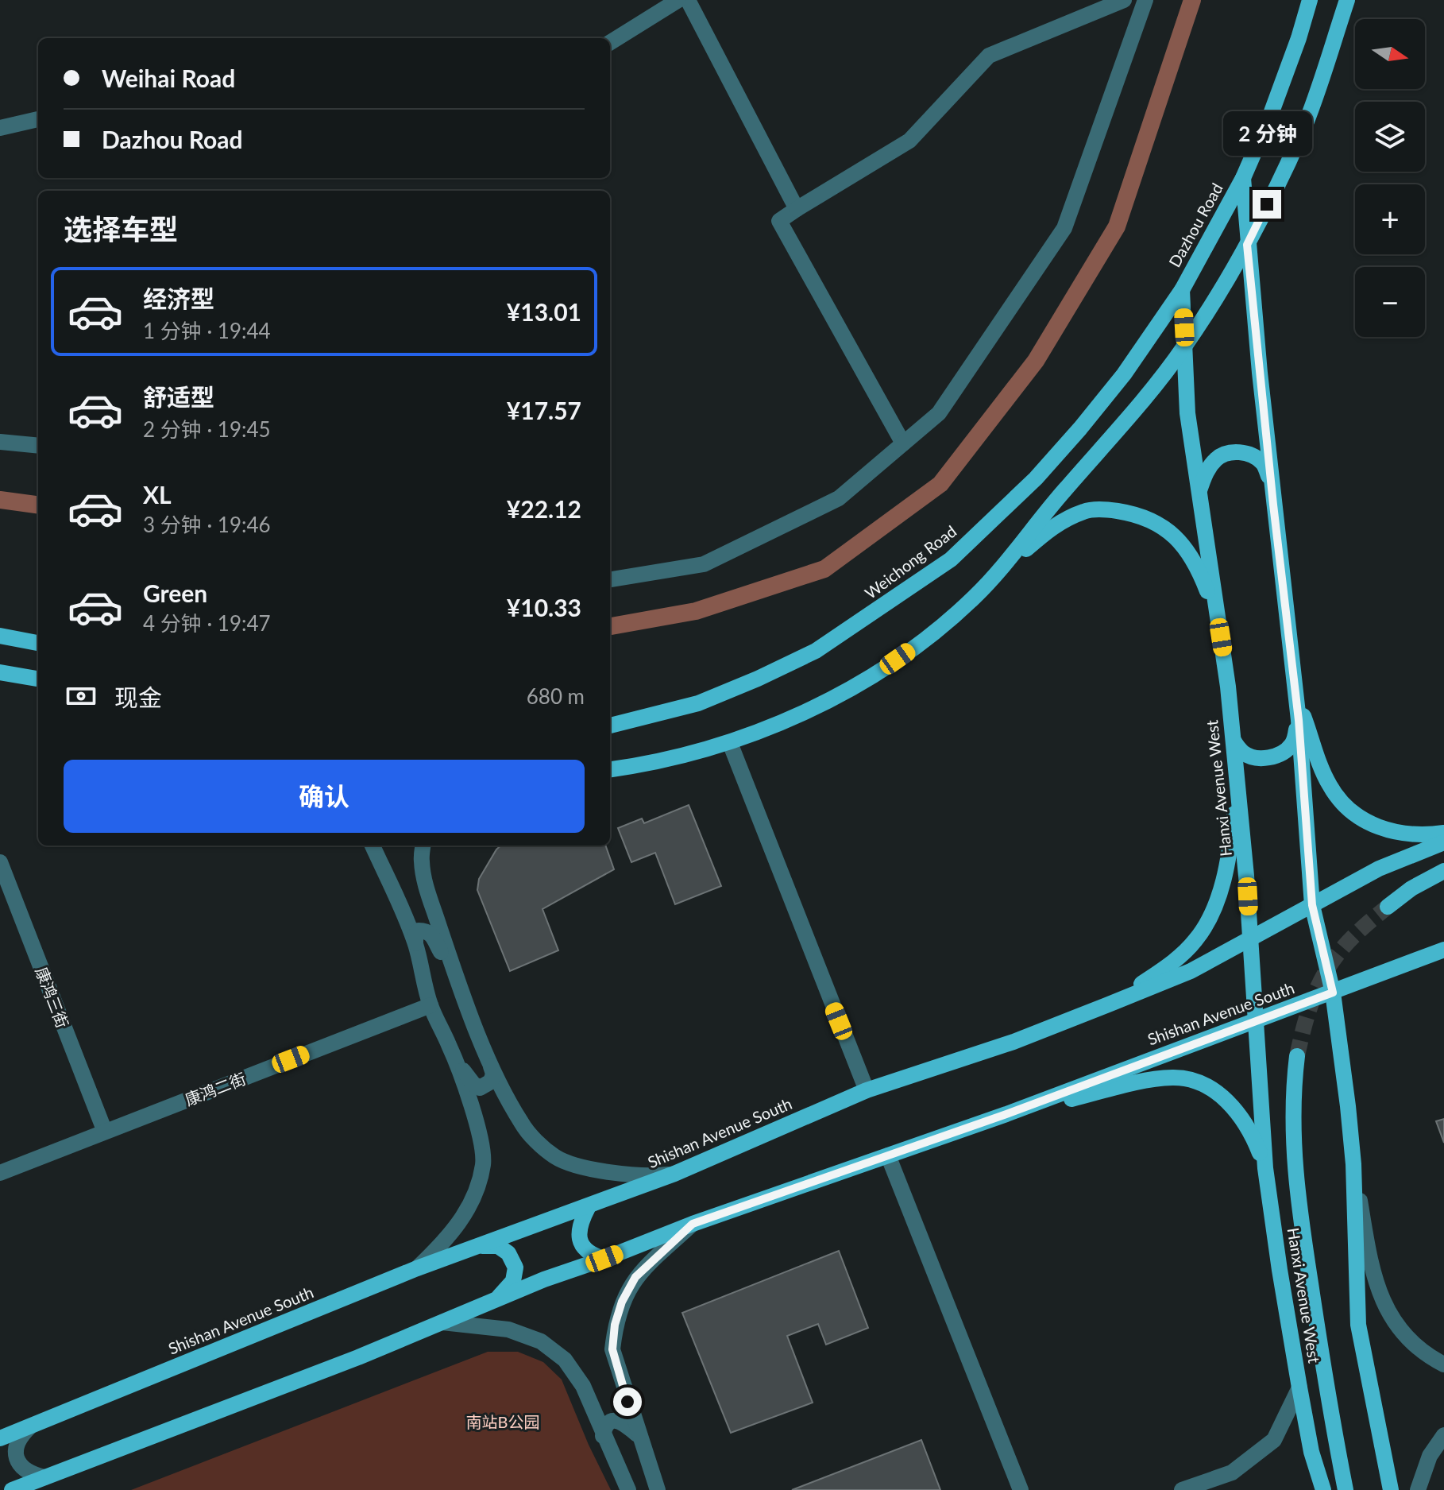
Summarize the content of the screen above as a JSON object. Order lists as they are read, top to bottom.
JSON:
{
  "streets": {
    "main road": [
      "Dazhou Road",
      "Weichong Road",
      "Hanxi Avenue West",
      "Shishan Avenue South"
    ],
    "street": ["康鸿三街", "康鸿二街"]
  },
  "crossings": [
    ["Dazhou Road", "Weichong Road"],
    ["Dazhou Road", "Hanxi Avenue West"],
    ["Weichong Road", "Hanxi Avenue West"],
    ["Hanxi Avenue West", "Shishan Avenue South"],
    ["康鸿三街", "康鸿二街"]
  ],
  "parks": ["南站B公园"],
  "north": "right",
  "page": {
    "map_buttons": ["+", "−"],
    "banner": ["Weihai Road", "Dazhou Road"],
    "bubble": "2 分钟",
    "heading": "选择车型",
    "list": [
      {
        "name": "经济型",
        "note": "1 分钟 · 19:44",
        "value": "¥13.01"
      },
      {
        "name": "舒适型",
        "note": "2 分钟 · 19:45",
        "value": "¥17.57"
      },
      {
        "name": "XL",
        "note": "3 分钟 · 19:46",
        "value": "¥22.12"
      },
      {
        "name": "Green",
        "note": "4 分钟 · 19:47",
        "value": "¥10.33"
      }
    ],
    "pay": ["现金", "680 m"],
    "buttons": "确认"
  }
}
